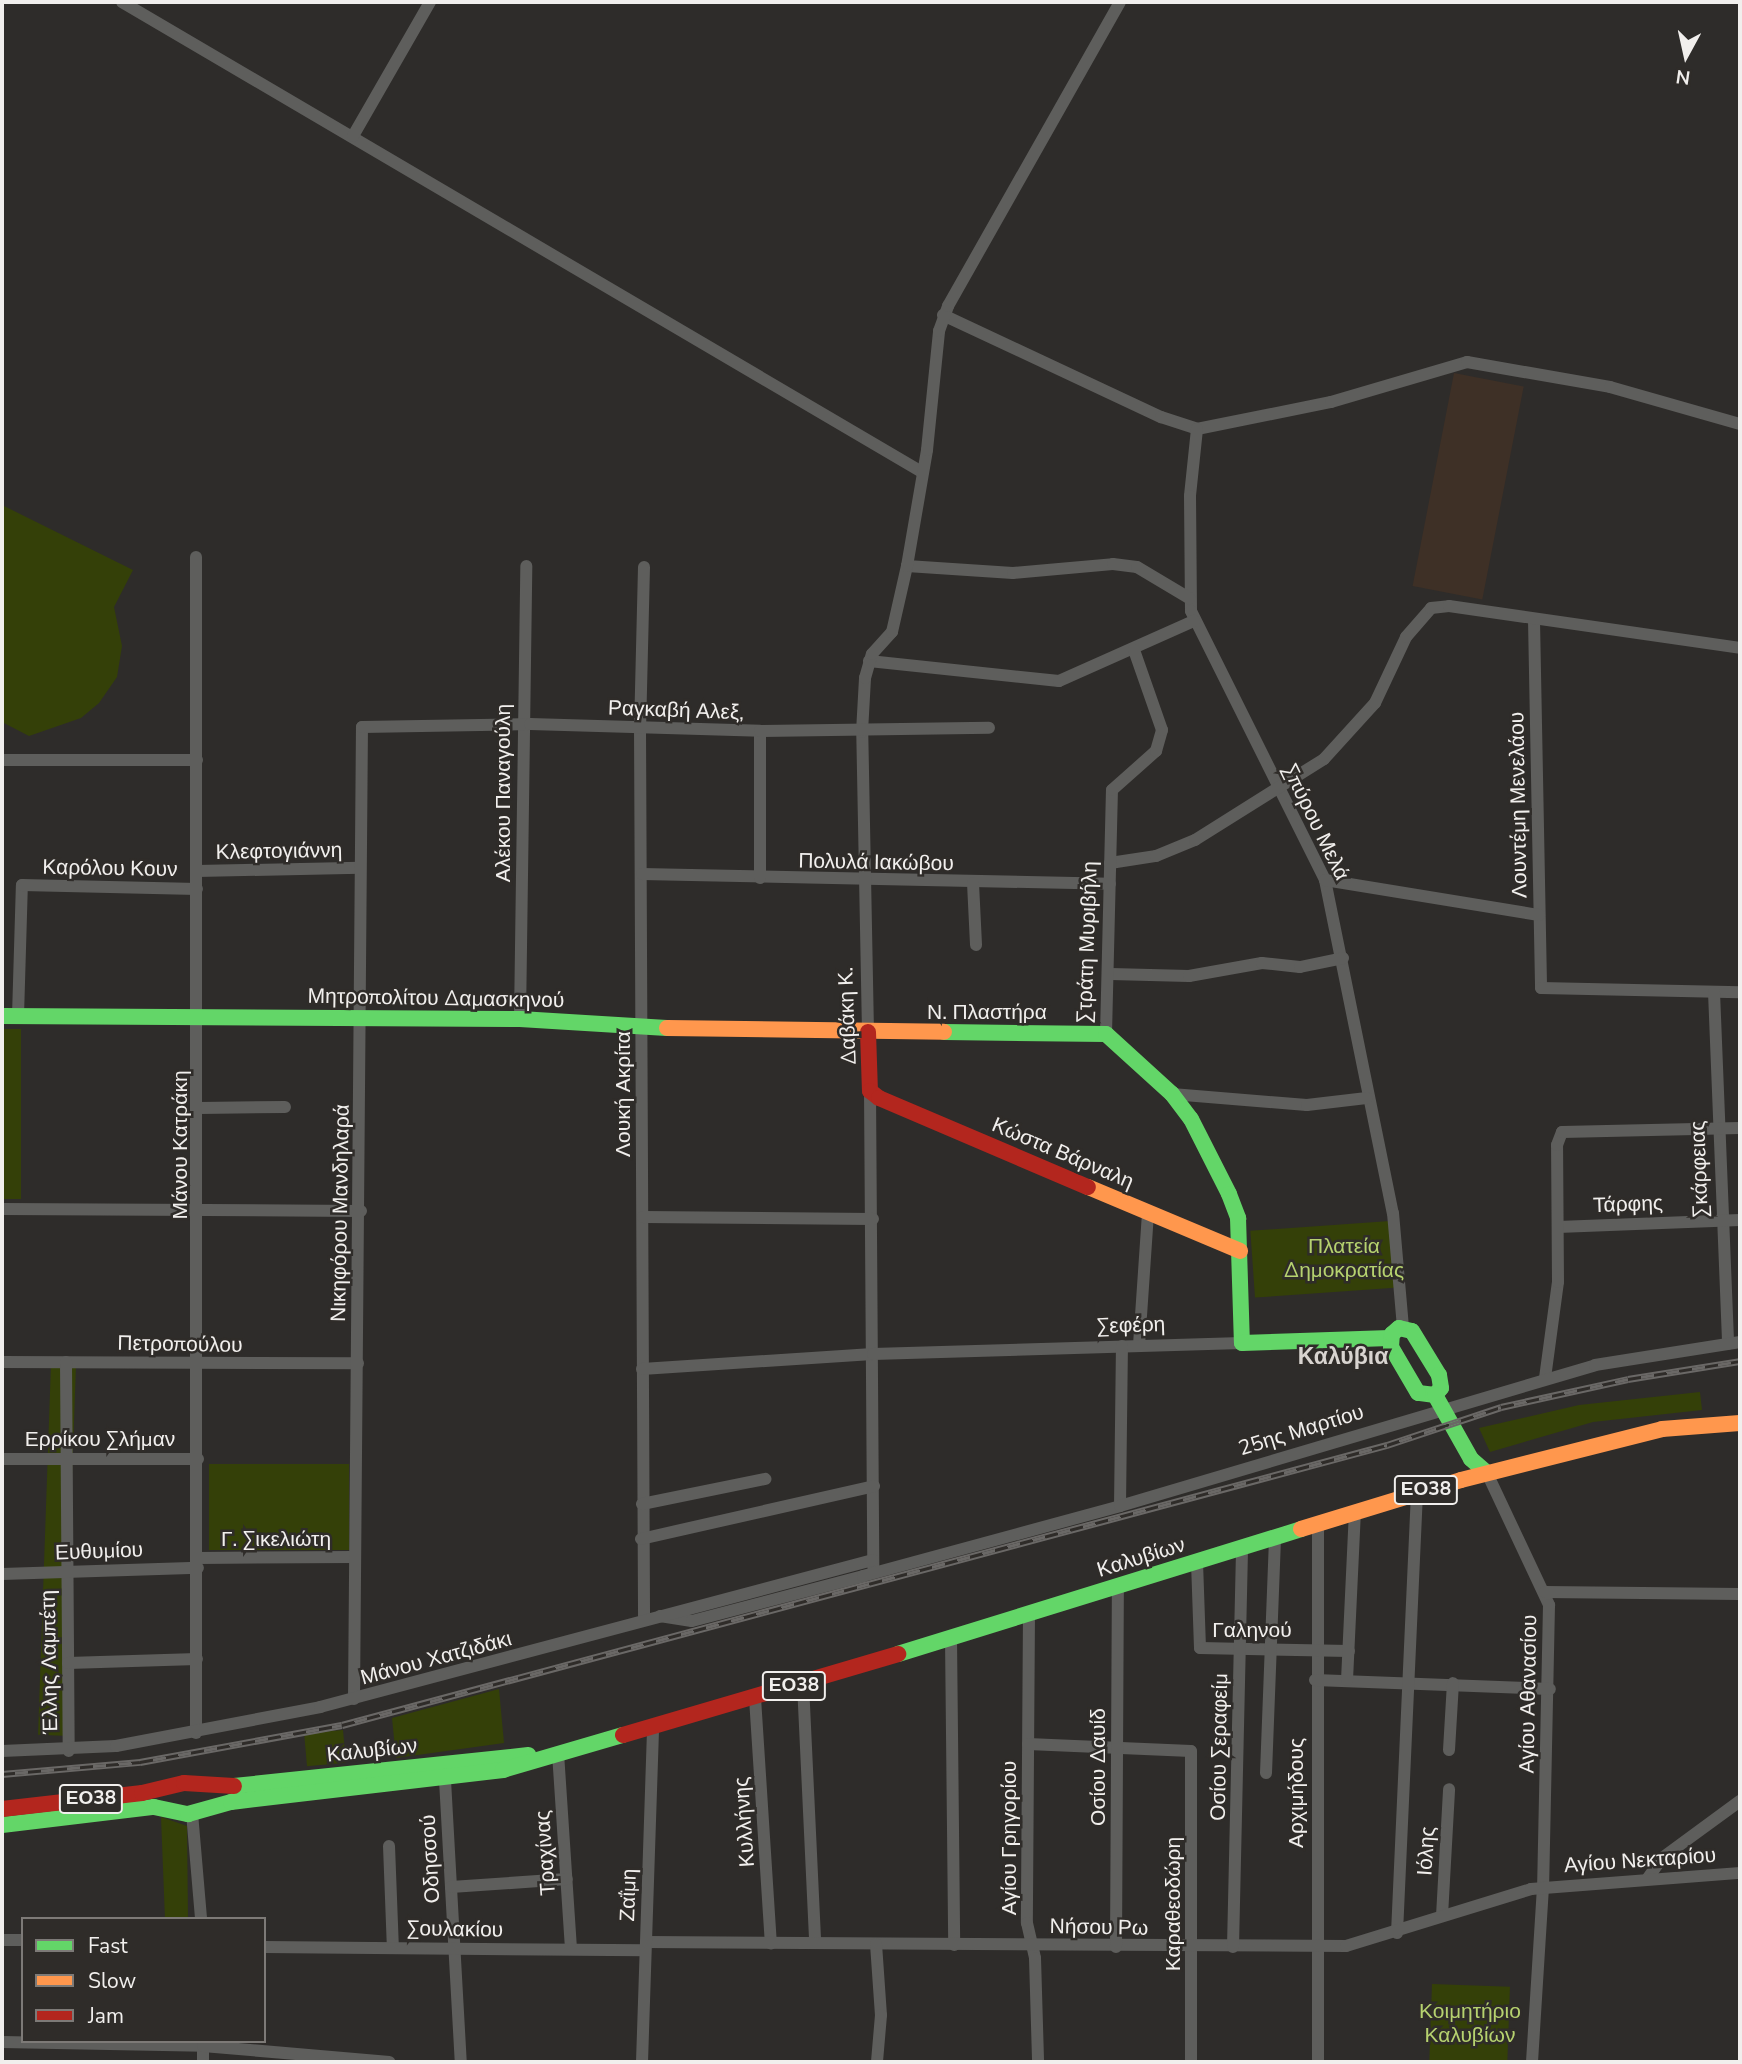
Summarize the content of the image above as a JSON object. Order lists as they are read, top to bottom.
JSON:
{
  "streets": {
    "main road": [
      "Στράτη Μυριβήλη",
      "Μητροπολίτου Δαμασκηνού",
      "Ν. Πλαστήρα",
      "Δαβάκη Κ.",
      "Κώστα Βάρναλη",
      "Σεφέρη",
      "ΕΟ38",
      "Καλυβίων"
    ],
    "street": [
      "Ραγκαβή Αλεξ,",
      "Αλέκου Παναγούλη",
      "Λουντέμη Μενελάου",
      "Σπύρου Μελά",
      "Κλεφτογιάννη",
      "Πολυλά Ιακώβου",
      "Καρόλου Κουν",
      "Λουκή Ακρίτα",
      "Μάνου Κατράκη",
      "Σκάρφειας",
      "Τάρφης",
      "Νικηφόρου Μανδηλαρά",
      "Πετροπούλου",
      "25ης Μαρτίου",
      "Ερρίκου Σλήμαν",
      "Γ. Σικελιώτη",
      "Ευθυμίου",
      "Γαληνού",
      "Μάνου Χατζιδάκι",
      "Έλλης Λαμπέτη",
      "Αγίου Αθανασίου",
      "Οσίου Σεραφείμ",
      "Οσίου Δαυίδ",
      "Αρχιμήδους",
      "Κυλλήνης",
      "Αγίου Γρηγορίου",
      "Ιόλης",
      "Τραχίνας",
      "Οδησσού",
      "Αγίου Νεκταρίου",
      "Ζαΐμη",
      "Καραθεοδώρη",
      "Νήσου Ρω",
      "Σουλακίου"
    ]
  },
  "crossings": [
    ["Ραγκαβή Αλεξ,", "Αλέκου Παναγούλη"],
    ["Ραγκαβή Αλεξ,", "Δαβάκη Κ."],
    ["Ραγκαβή Αλεξ,", "Λουκή Ακρίτα"],
    ["Ραγκαβή Αλεξ,", "Νικηφόρου Μανδηλαρά"],
    ["Αλέκου Παναγούλη", "Μητροπολίτου Δαμασκηνού"],
    ["Λουντέμη Μενελάου", "Σκάρφειας"],
    ["Κλεφτογιάννη", "Μάνου Κατράκη"],
    ["Κλεφτογιάννη", "Νικηφόρου Μανδηλαρά"],
    ["Πολυλά Ιακώβου", "Στράτη Μυριβήλη"],
    ["Πολυλά Ιακώβου", "Δαβάκη Κ."],
    ["Πολυλά Ιακώβου", "Λουκή Ακρίτα"],
    ["Καρόλου Κουν", "Μητροπολίτου Δαμασκηνού"],
    ["Καρόλου Κουν", "Μάνου Κατράκη"],
    ["Στράτη Μυριβήλη", "Ν. Πλαστήρα"],
    ["Στράτη Μυριβήλη", "Κώστα Βάρναλη"],
    ["Στράτη Μυριβήλη", "Σεφέρη"],
    ["Μητροπολίτου Δαμασκηνού", "Ν. Πλαστήρα"],
    ["Μητροπολίτου Δαμασκηνού", "Δαβάκη Κ."],
    ["Μητροπολίτου Δαμασκηνού", "Λουκή Ακρίτα"],
    ["Μητροπολίτου Δαμασκηνού", "Μάνου Κατράκη"],
    ["Μητροπολίτου Δαμασκηνού", "Νικηφόρου Μανδηλαρά"],
    ["Ν. Πλαστήρα", "Δαβάκη Κ."],
    ["Δαβάκη Κ.", "Κώστα Βάρναλη"],
    ["Δαβάκη Κ.", "Σεφέρη"],
    ["Δαβάκη Κ.", "25ης Μαρτίου"],
    ["Δαβάκη Κ.", "Μάνου Χατζιδάκι"],
    ["Λουκή Ακρίτα", "Σεφέρη"],
    ["Λουκή Ακρίτα", "Μάνου Χατζιδάκι"],
    ["Μάνου Κατράκη", "Πετροπούλου"],
    ["Μάνου Κατράκη", "Ερρίκου Σλήμαν"],
    ["Μάνου Κατράκη", "Γ. Σικελιώτη"],
    ["Μάνου Κατράκη", "Ευθυμίου"],
    ["Μάνου Κατράκη", "Μάνου Χατζιδάκι"],
    ["Σκάρφειας", "Τάρφης"],
    ["Σκάρφειας", "25ης Μαρτίου"],
    ["Νικηφόρου Μανδηλαρά", "Πετροπούλου"],
    ["Νικηφόρου Μανδηλαρά", "Γ. Σικελιώτη"],
    ["Νικηφόρου Μανδηλαρά", "Μάνου Χατζιδάκι"],
    ["Πετροπούλου", "Έλλης Λαμπέτη"],
    ["25ης Μαρτίου", "Μάνου Χατζιδάκι"],
    ["Ερρίκου Σλήμαν", "Έλλης Λαμπέτη"],
    ["Γ. Σικελιώτη", "Ευθυμίου"],
    ["Ευθυμίου", "Έλλης Λαμπέτη"],
    ["Καλυβίων", "Γαληνού"],
    ["Καλυβίων", "Αγίου Αθανασίου"],
    ["Καλυβίων", "Οσίου Σεραφείμ"],
    ["Καλυβίων", "Οσίου Δαυίδ"],
    ["Καλυβίων", "Αρχιμήδους"],
    ["Καλυβίων", "Κυλλήνης"],
    ["Καλυβίων", "Αγίου Γρηγορίου"],
    ["Καλυβίων", "Τραχίνας"],
    ["Καλυβίων", "Οδησσού"],
    ["Καλυβίων", "Ζαΐμη"],
    ["Γαληνού", "Οσίου Σεραφείμ"],
    ["Γαληνού", "Αρχιμήδους"],
    ["Μάνου Χατζιδάκι", "Έλλης Λαμπέτη"],
    ["Αγίου Αθανασίου", "Αγίου Νεκταρίου"],
    ["Αγίου Αθανασίου", "Νήσου Ρω"],
    ["Οσίου Σεραφείμ", "Νήσου Ρω"],
    ["Οσίου Δαυίδ", "Καραθεοδώρη"],
    ["Οσίου Δαυίδ", "Νήσου Ρω"],
    ["Αρχιμήδους", "Νήσου Ρω"],
    ["Κυλλήνης", "Νήσου Ρω"],
    ["Αγίου Γρηγορίου", "Νήσου Ρω"],
    ["Ιόλης", "Νήσου Ρω"],
    ["Τραχίνας", "Σουλακίου"],
    ["Οδησσού", "Σουλακίου"],
    ["Αγίου Νεκταρίου", "Νήσου Ρω"],
    ["Ζαΐμη", "Νήσου Ρω"],
    ["Ζαΐμη", "Σουλακίου"],
    ["Καραθεοδώρη", "Νήσου Ρω"],
    ["Νήσου Ρω", "Σουλακίου"]
  ],
  "districts": ["Καλύβια"],
  "parks": ["Πλατεία Δημοκρατίας", "Κοιμητήριο Καλυβίων"],
  "legend": ["Fast", "Slow", "Jam"],
  "north": "bottom"
}
